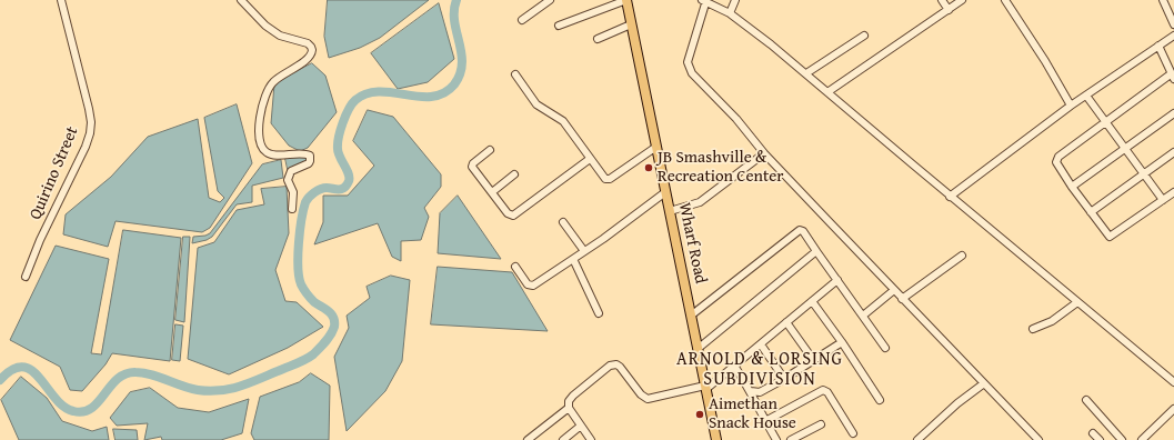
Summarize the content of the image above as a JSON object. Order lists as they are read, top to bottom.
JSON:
{
  "streets": {
    "main road": ["Wharf Road"],
    "street": ["Quirino Street"]
  },
  "districts": ["ARNOLD & LORSING SUBDIVISION"],
  "places": ["JB Smashville & Recreation Center", "Aimethan Snack House"]
}
